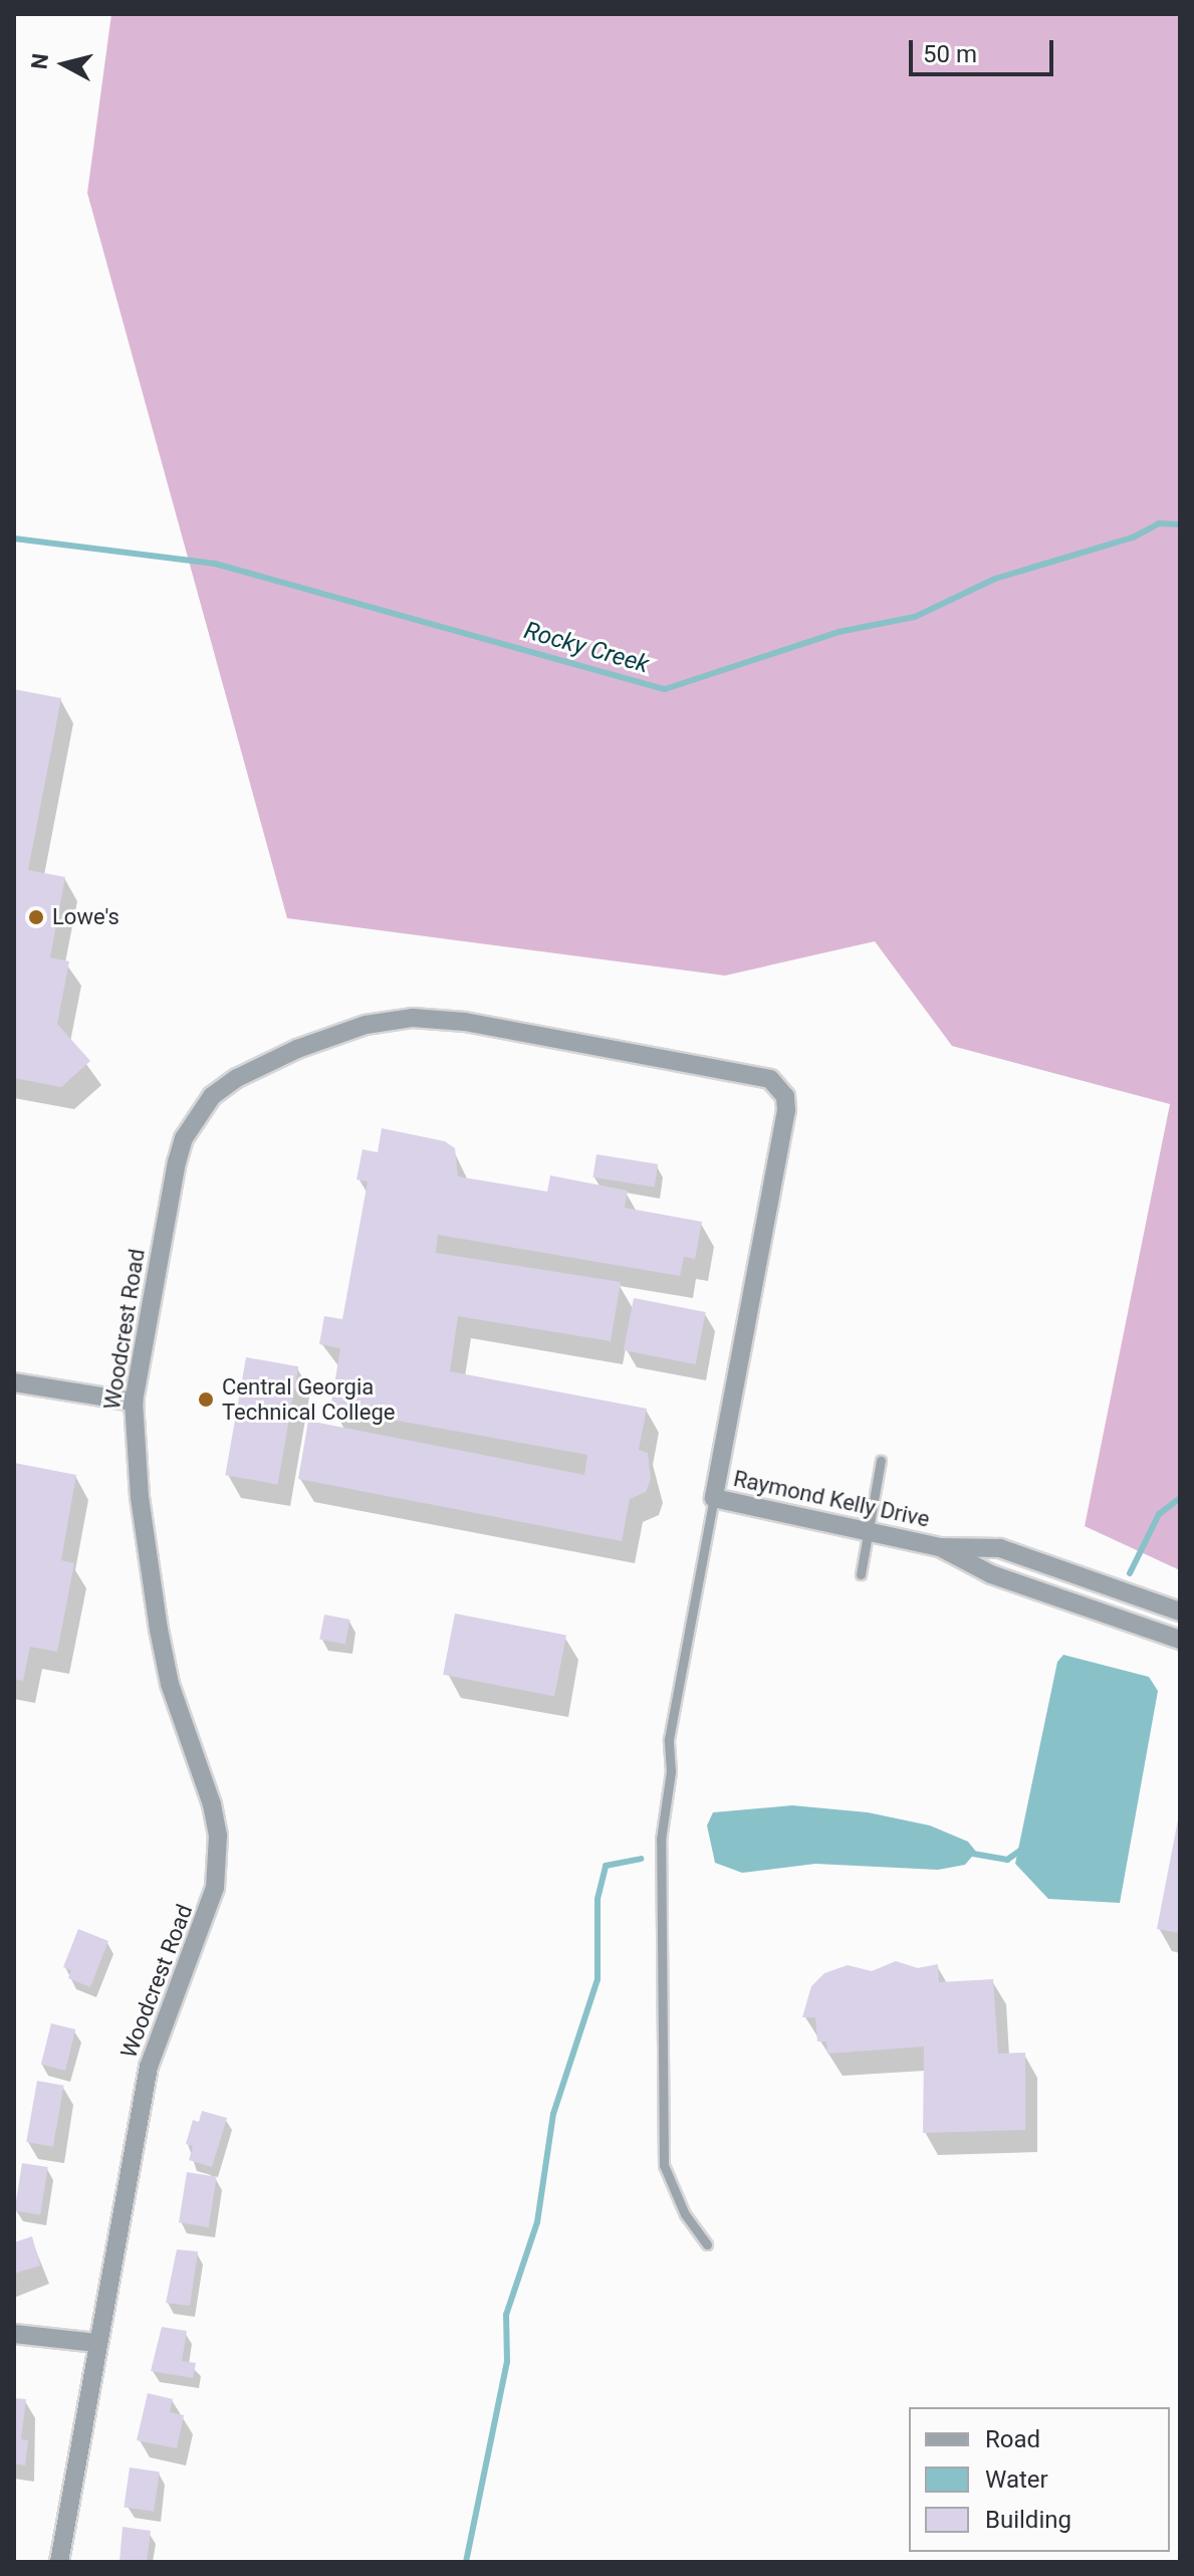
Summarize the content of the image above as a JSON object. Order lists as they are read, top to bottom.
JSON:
{
  "streets": {
    "street": ["Woodcrest Road", "Raymond Kelly Drive"]
  },
  "crossings": [
    ["Woodcrest Road", "Raymond Kelly Drive"]
  ],
  "water": ["Rocky Creek"],
  "places": ["Lowe's", "Central Georgia Technical College"],
  "legend": ["Road", "Water", "Building"],
  "scale_bar": "50 m",
  "north": "left"
}
